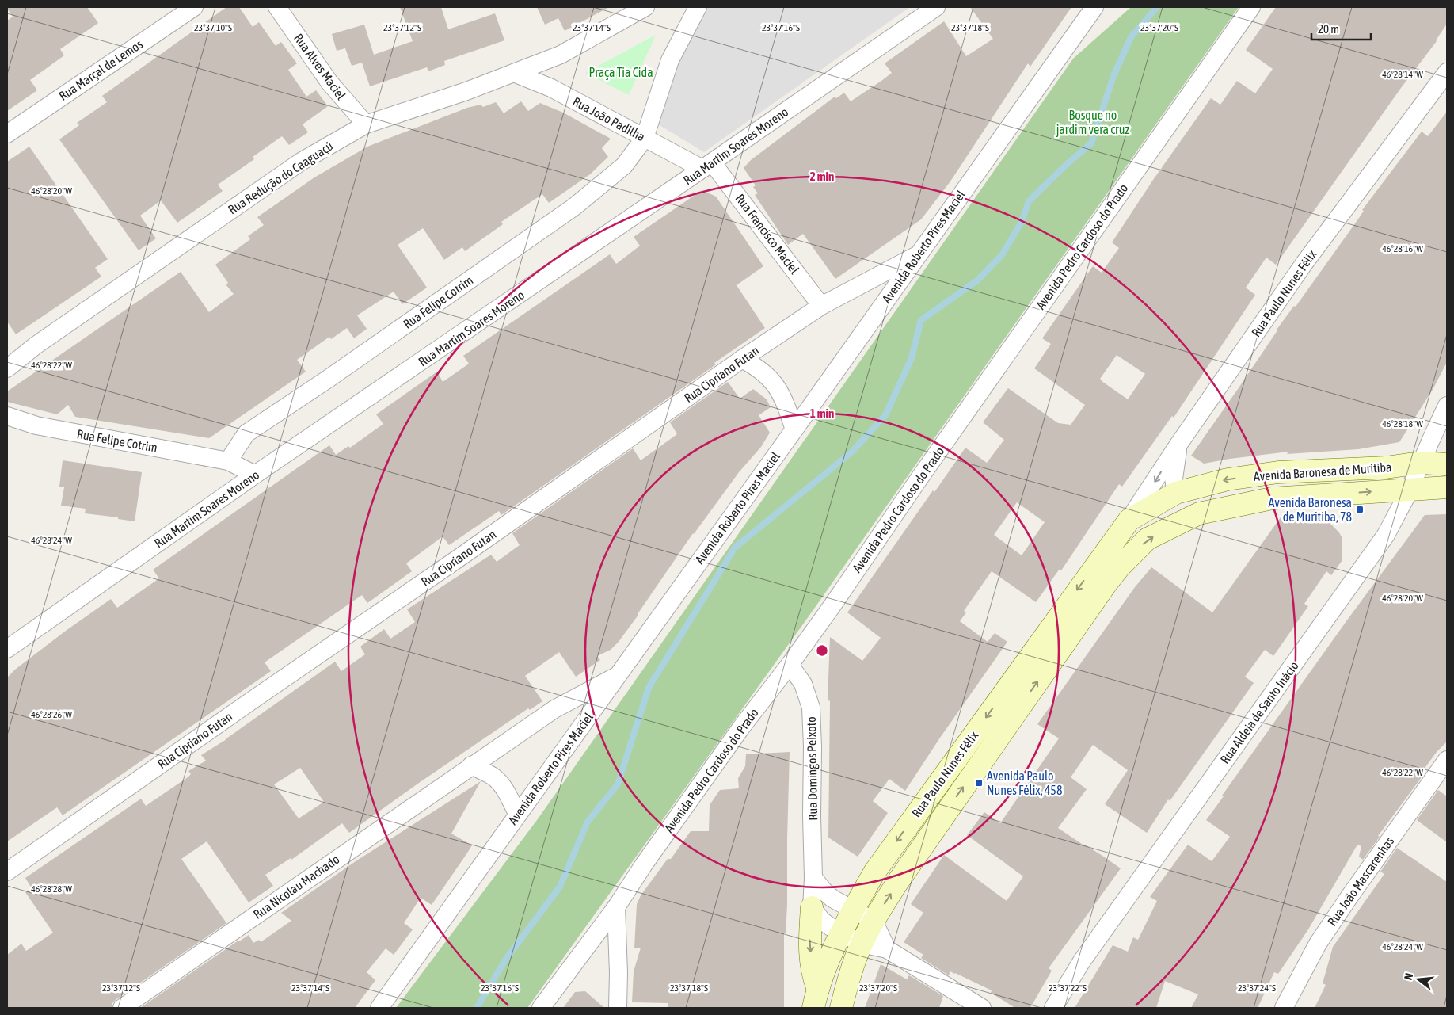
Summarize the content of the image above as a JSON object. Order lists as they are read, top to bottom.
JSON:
{
  "streets": {
    "main road": ["Rua Paulo Nunes Félix", "Avenida Baronesa de Muritiba"],
    "street": [
      "Rua Alves Maciel",
      "Rua Marçal de Lemos",
      "Rua João Padilha",
      "Rua Martim Soares Moreno",
      "Rua Redução do Caaguaçú",
      "Rua Francisco Maciel",
      "Avenida Roberto Pires Maciel",
      "Avenida Pedro Cardoso do Prado",
      "Rua Felipe Cotrim",
      "Rua Cipriano Futan",
      "Rua Aldeia de Santo Inácio",
      "Rua Domingos Peixoto",
      "Rua João Mascarenhas",
      "Rua Nicolau Machado"
    ]
  },
  "crossings": [
    ["Rua Alves Maciel", "Rua Redução do Caaguaçú"],
    ["Rua João Padilha", "Rua Martim Soares Moreno"],
    ["Rua João Padilha", "Rua Redução do Caaguaçú"],
    ["Rua João Padilha", "Rua Francisco Maciel"],
    ["Rua João Padilha", "Rua Felipe Cotrim"],
    ["Rua Martim Soares Moreno", "Rua Francisco Maciel"],
    ["Rua Martim Soares Moreno", "Rua Felipe Cotrim"],
    ["Rua Francisco Maciel", "Rua Cipriano Futan"],
    ["Avenida Roberto Pires Maciel", "Rua Cipriano Futan"],
    ["Avenida Roberto Pires Maciel", "Rua Nicolau Machado"],
    ["Avenida Pedro Cardoso do Prado", "Rua Domingos Peixoto"],
    ["Rua Paulo Nunes Félix", "Avenida Baronesa de Muritiba"],
    ["Avenida Baronesa de Muritiba", "Rua Aldeia de Santo Inácio"]
  ],
  "parks": ["Praça Tia Cida", "Bosque no jardim vera cruz"],
  "places": {
    "transit": ["Avenida Baronesa de Muritiba, 78", "Avenida Paulo Nunes Félix, 458"]
  },
  "scale_bar": "20 m",
  "north": "left",
  "coordinates": [
    "23°37'10\"S",
    "23°37'12\"S",
    "23°37'14\"S",
    "23°37'16\"S",
    "23°37'18\"S",
    "23°37'20\"S",
    "46°28'14\"W",
    "46°28'20\"W",
    "46°28'16\"W",
    "46°28'22\"W",
    "46°28'18\"W",
    "46°28'24\"W",
    "46°28'26\"W",
    "46°28'28\"W",
    "23°37'22\"S",
    "23°37'24\"S"
  ],
  "rings": ["2 min", "1 min"]
}
